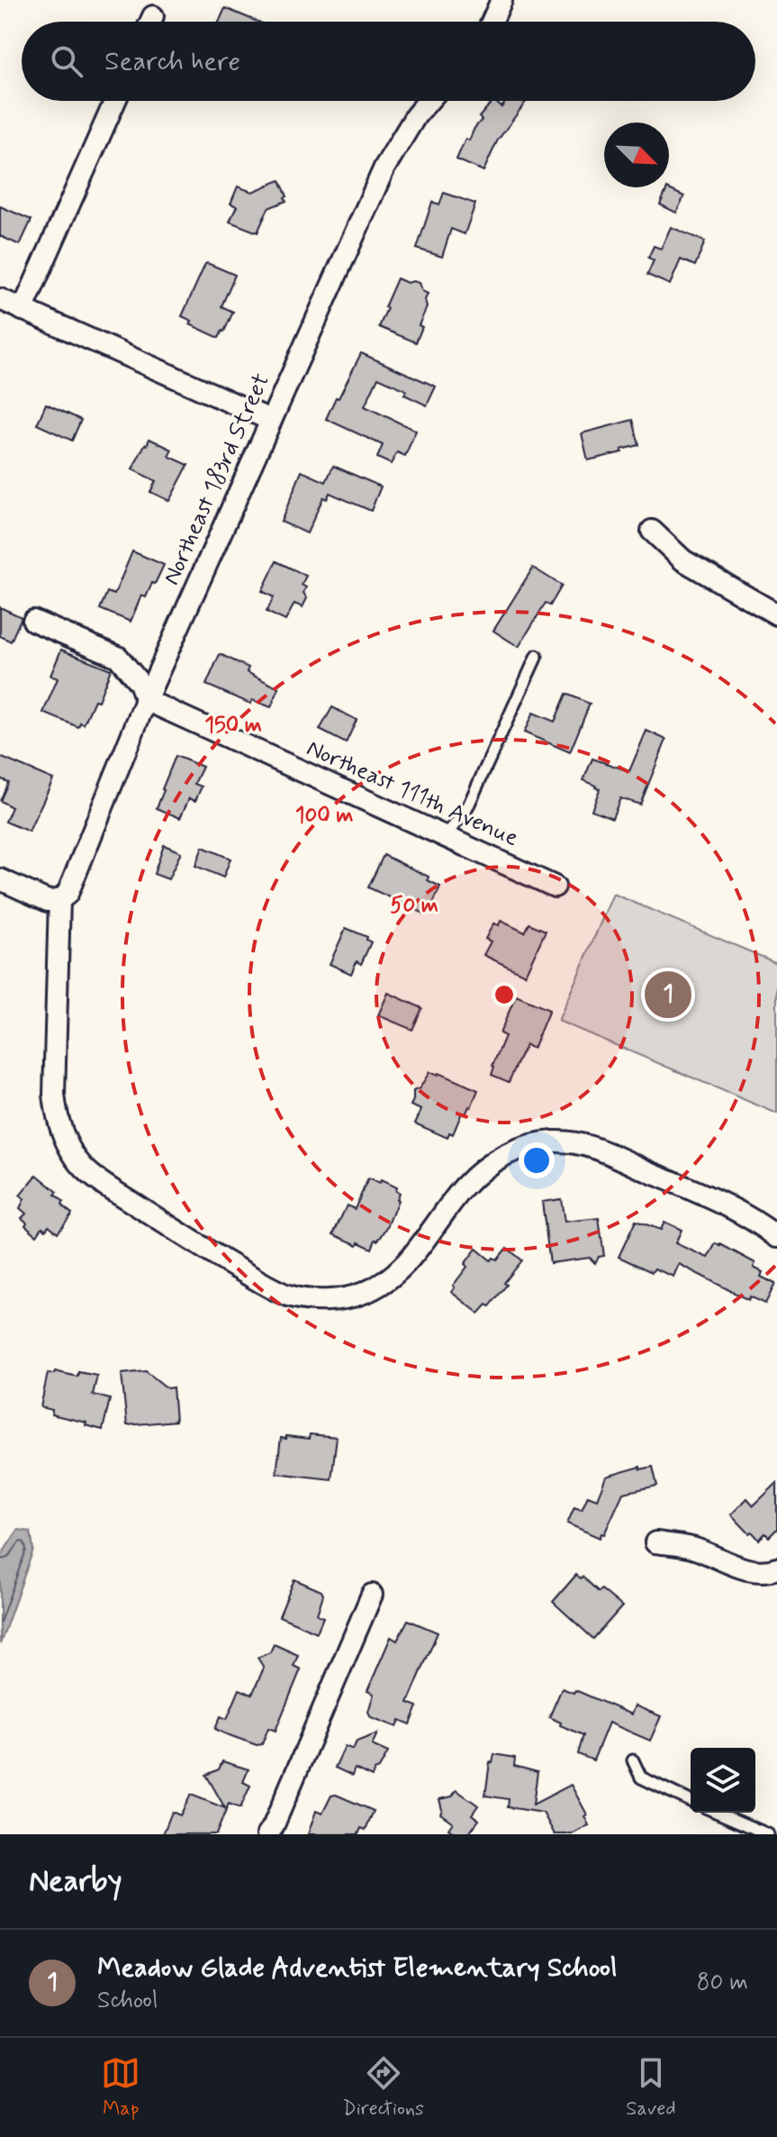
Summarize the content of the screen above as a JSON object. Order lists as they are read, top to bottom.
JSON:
{
  "streets": {
    "street": ["Northeast 183rd Street", "Northeast 111th Avenue"]
  },
  "crossings": [
    ["Northeast 183rd Street", "Northeast 111th Avenue"]
  ],
  "north": "bottom right",
  "page": {
    "search": "Search here",
    "pins": "1",
    "heading": "Nearby",
    "list": [
      {
        "mark": "1",
        "name": "Meadow Glade Adventist Elementary School",
        "note": "School",
        "value": "80 m"
      }
    ],
    "nav": ["Map", "Directions", "Saved"]
  },
  "rings": ["150 m", "100 m", "50 m"]
}
